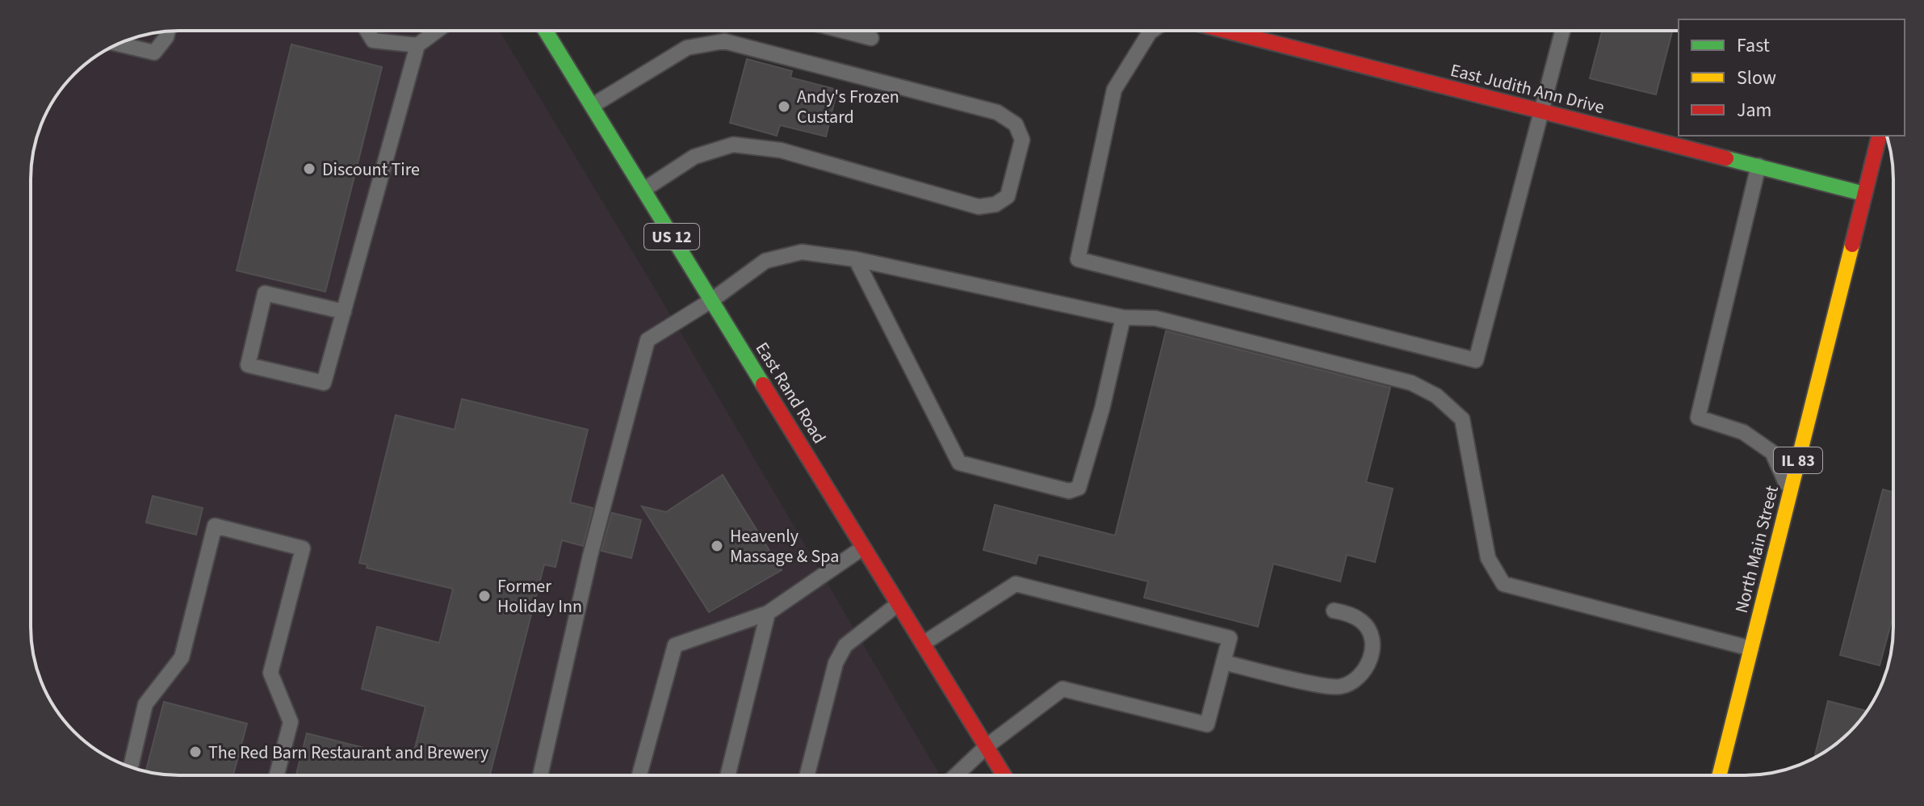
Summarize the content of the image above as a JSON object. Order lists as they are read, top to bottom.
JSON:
{
  "streets": {
    "main road": [
      "East Judith Ann Drive",
      "US 12",
      "East Rand Road",
      "IL 83",
      "North Main Street"
    ]
  },
  "crossings": [
    ["East Judith Ann Drive", "North Main Street"]
  ],
  "places": [
    "Andy's Frozen Custard",
    "Discount Tire",
    "Heavenly Massage & Spa",
    "Former Holiday Inn",
    "The Red Barn Restaurant and Brewery"
  ],
  "legend": ["Fast", "Slow", "Jam"]
}
